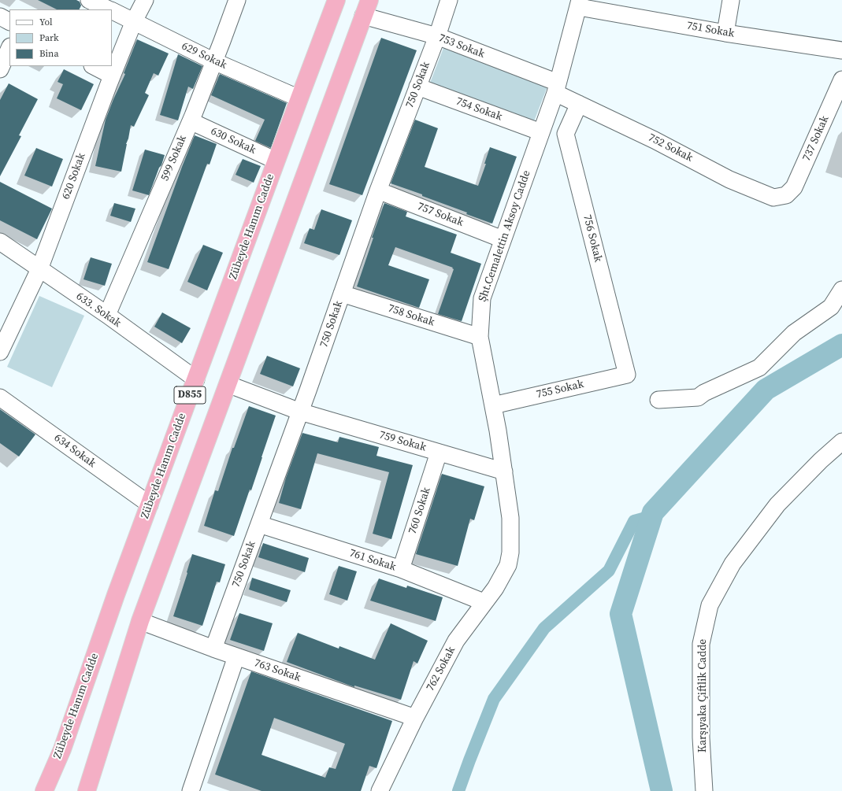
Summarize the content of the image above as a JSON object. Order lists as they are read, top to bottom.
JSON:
{
  "streets": {
    "highway": ["Zübeyde Hanım Cadde", "D855"],
    "street": [
      "751 Sokak",
      "753 Sokak",
      "629 Sokak",
      "750 Sokak",
      "754 Sokak",
      "737 Sokak",
      "630 Sokak",
      "752 Sokak",
      "599 Sokak",
      "620 Sokak",
      "757 Sokak",
      "Şht.Cemalettin Aksoy Cadde",
      "756 Sokak",
      "633. Sokak",
      "758 Sokak",
      "755 Sokak",
      "759 Sokak",
      "634 Sokak",
      "760 Sokak",
      "761 Sokak",
      "762 Sokak",
      "763 Sokak",
      "Karşıyaka Çiftlik Cadde"
    ]
  },
  "crossings": [
    ["751 Sokak", "Şht.Cemalettin Aksoy Cadde"],
    ["753 Sokak", "750 Sokak"],
    ["753 Sokak", "752 Sokak"],
    ["753 Sokak", "Şht.Cemalettin Aksoy Cadde"],
    ["753 Sokak", "D855"],
    ["629 Sokak", "599 Sokak"],
    ["629 Sokak", "620 Sokak"],
    ["629 Sokak", "Zübeyde Hanım Cadde"],
    ["750 Sokak", "754 Sokak"],
    ["750 Sokak", "757 Sokak"],
    ["750 Sokak", "758 Sokak"],
    ["750 Sokak", "759 Sokak"],
    ["750 Sokak", "761 Sokak"],
    ["750 Sokak", "763 Sokak"],
    ["754 Sokak", "Şht.Cemalettin Aksoy Cadde"],
    ["737 Sokak", "752 Sokak"],
    ["630 Sokak", "599 Sokak"],
    ["630 Sokak", "Zübeyde Hanım Cadde"],
    ["752 Sokak", "Şht.Cemalettin Aksoy Cadde"],
    ["752 Sokak", "756 Sokak"],
    ["599 Sokak", "633. Sokak"],
    ["620 Sokak", "633. Sokak"],
    ["757 Sokak", "Şht.Cemalettin Aksoy Cadde"],
    ["Zübeyde Hanım Cadde", "633. Sokak"],
    ["Zübeyde Hanım Cadde", "634 Sokak"],
    ["Şht.Cemalettin Aksoy Cadde", "758 Sokak"],
    ["Şht.Cemalettin Aksoy Cadde", "755 Sokak"],
    ["Şht.Cemalettin Aksoy Cadde", "759 Sokak"],
    ["Şht.Cemalettin Aksoy Cadde", "762 Sokak"],
    ["756 Sokak", "755 Sokak"],
    ["D855", "759 Sokak"],
    ["D855", "763 Sokak"],
    ["759 Sokak", "760 Sokak"],
    ["760 Sokak", "761 Sokak"],
    ["761 Sokak", "762 Sokak"],
    ["762 Sokak", "763 Sokak"]
  ],
  "legend": ["Yol", "Park", "Bina"]
}
